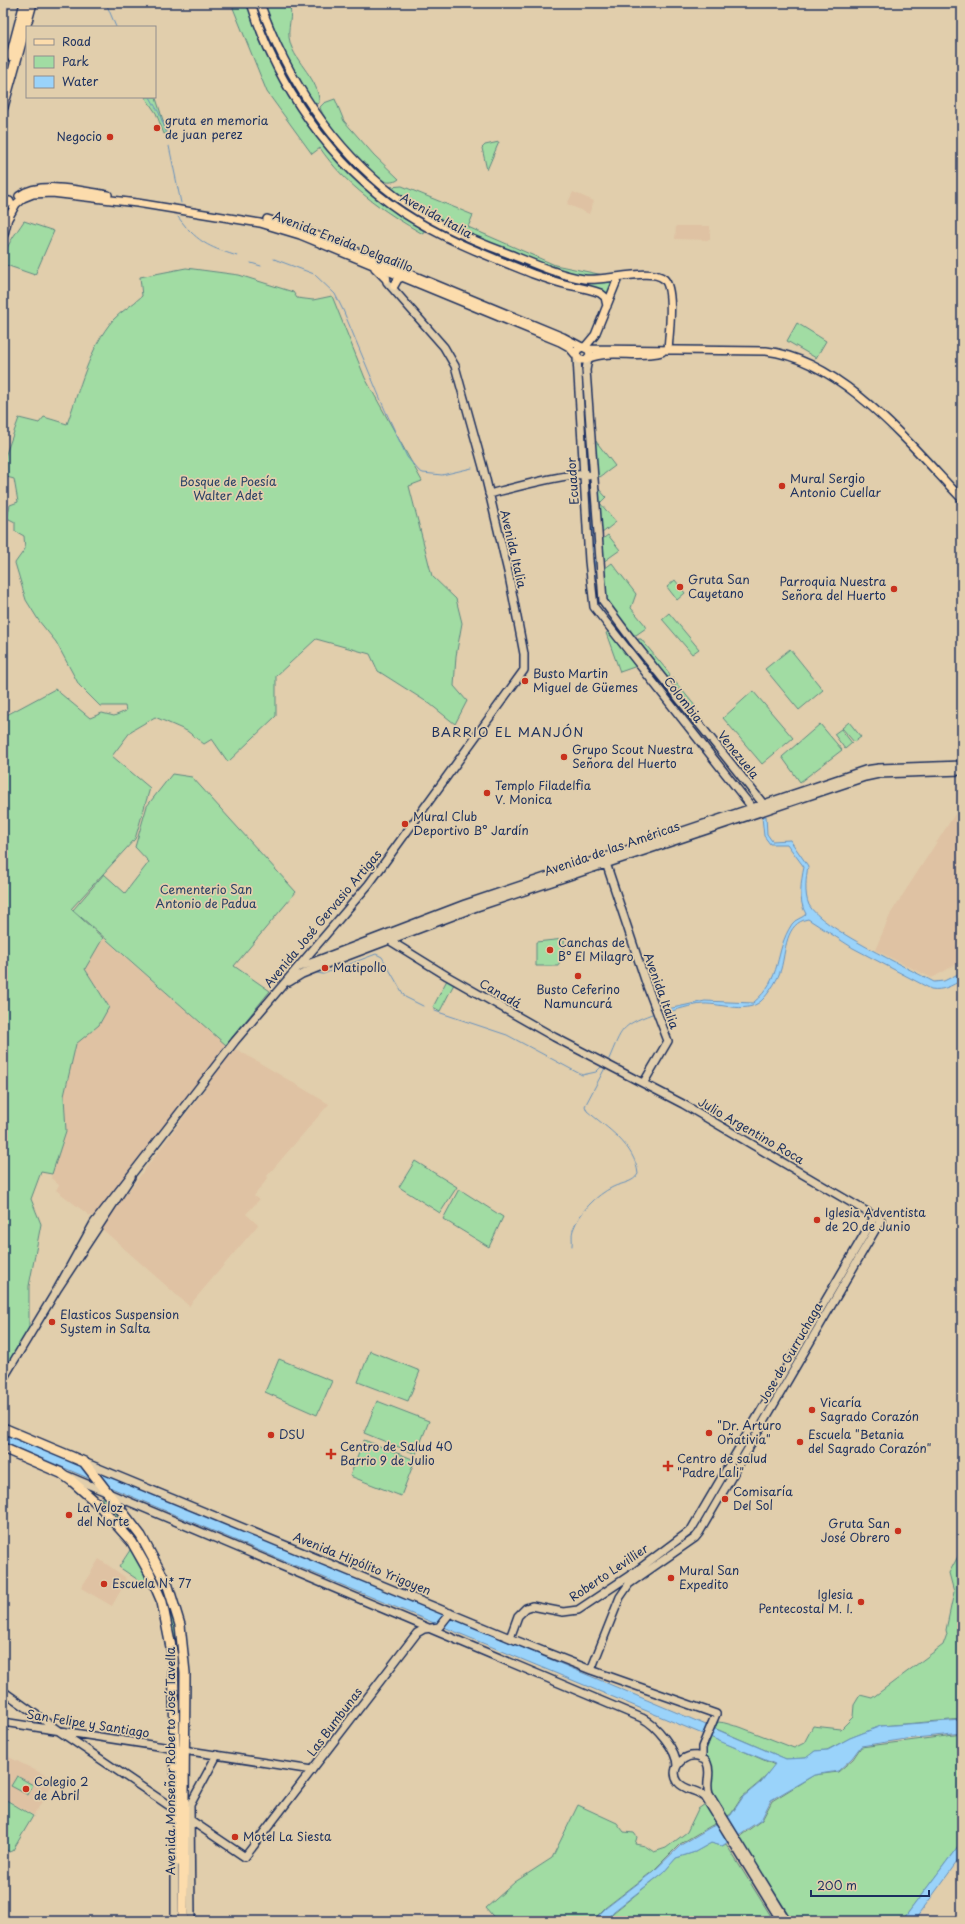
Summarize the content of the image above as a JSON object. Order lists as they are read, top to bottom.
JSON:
{
  "streets": {
    "highway": ["Avenida Hipólito Yrigoyen", "Avenida Monseñor Roberto José Tavella"],
    "main road": [
      "Avenida Italia",
      "Avenida Eneida Delgadillo",
      "Ecuador",
      "Colombia",
      "Venezuela",
      "Avenida de las Américas",
      "Avenida José Gervasio Artigas",
      "Canadá",
      "Julio Argentino Roca",
      "Jose de Gurruchaga",
      "Roberto Levillier",
      "Las Bumbunas",
      "San Felipe y Santiago"
    ]
  },
  "crossings": [
    ["Avenida Italia", "Avenida Eneida Delgadillo"],
    ["Avenida Italia", "Avenida de las Américas"],
    ["Avenida Italia", "Avenida José Gervasio Artigas"],
    ["Avenida Italia", "Julio Argentino Roca"],
    ["Avenida Eneida Delgadillo", "Ecuador"],
    ["Ecuador", "Colombia"],
    ["Ecuador", "Venezuela"],
    ["Colombia", "Avenida de las Américas"],
    ["Venezuela", "Avenida de las Américas"],
    ["Avenida de las Américas", "Avenida José Gervasio Artigas"],
    ["Avenida de las Américas", "Canadá"],
    ["Canadá", "Julio Argentino Roca"],
    ["Julio Argentino Roca", "Jose de Gurruchaga"],
    ["Jose de Gurruchaga", "Roberto Levillier"],
    ["Avenida Hipólito Yrigoyen", "Roberto Levillier"],
    ["Avenida Hipólito Yrigoyen", "Avenida Monseñor Roberto José Tavella"],
    ["Las Bumbunas", "San Felipe y Santiago"],
    ["Las Bumbunas", "Avenida Monseñor Roberto José Tavella"],
    ["San Felipe y Santiago", "Avenida Monseñor Roberto José Tavella"]
  ],
  "districts": ["BARRIO EL MANJÓN"],
  "parks": ["Bosque de Poesía Walter Adet", "Cementerio San Antonio de Padua"],
  "places": {
    "other": [
      "gruta en memoria de juan perez",
      "Negocio",
      "Mural Sergio Antonio Cuellar",
      "Gruta San Cayetano",
      "Parroquia Nuestra Señora del Huerto",
      "Busto Martin Miguel de Güemes",
      "Grupo Scout Nuestra Señora del Huerto",
      "Templo Filadelfia V. Monica",
      "Mural Club Deportivo B° Jardín",
      "Canchas de B° El Milagro",
      "Matipollo",
      "Busto Ceferino Namuncurá",
      "Iglesia Adventista de 20 de Junio",
      "Elasticos Suspension System in Salta",
      "Vicaría Sagrado Corazón",
      "\"Dr. Arturo Oñativia\"",
      "DSU",
      "Escuela \"Betania del Sagrado Corazón\"",
      "Comisaría Del Sol",
      "La Veloz del Norte",
      "Gruta San José Obrero",
      "Mural San Expedito",
      "Escuela N* 77",
      "Iglesia Pentecostal M. I.",
      "Colegio 2 de Abril",
      "Motel La Siesta"
    ],
    "health": ["Centro de Salud 40 Barrio 9 de Julio", "Centro de salud \"Padre Lali\""]
  },
  "legend": ["Road", "Park", "Water"],
  "scale_bar": "200 m"
}
